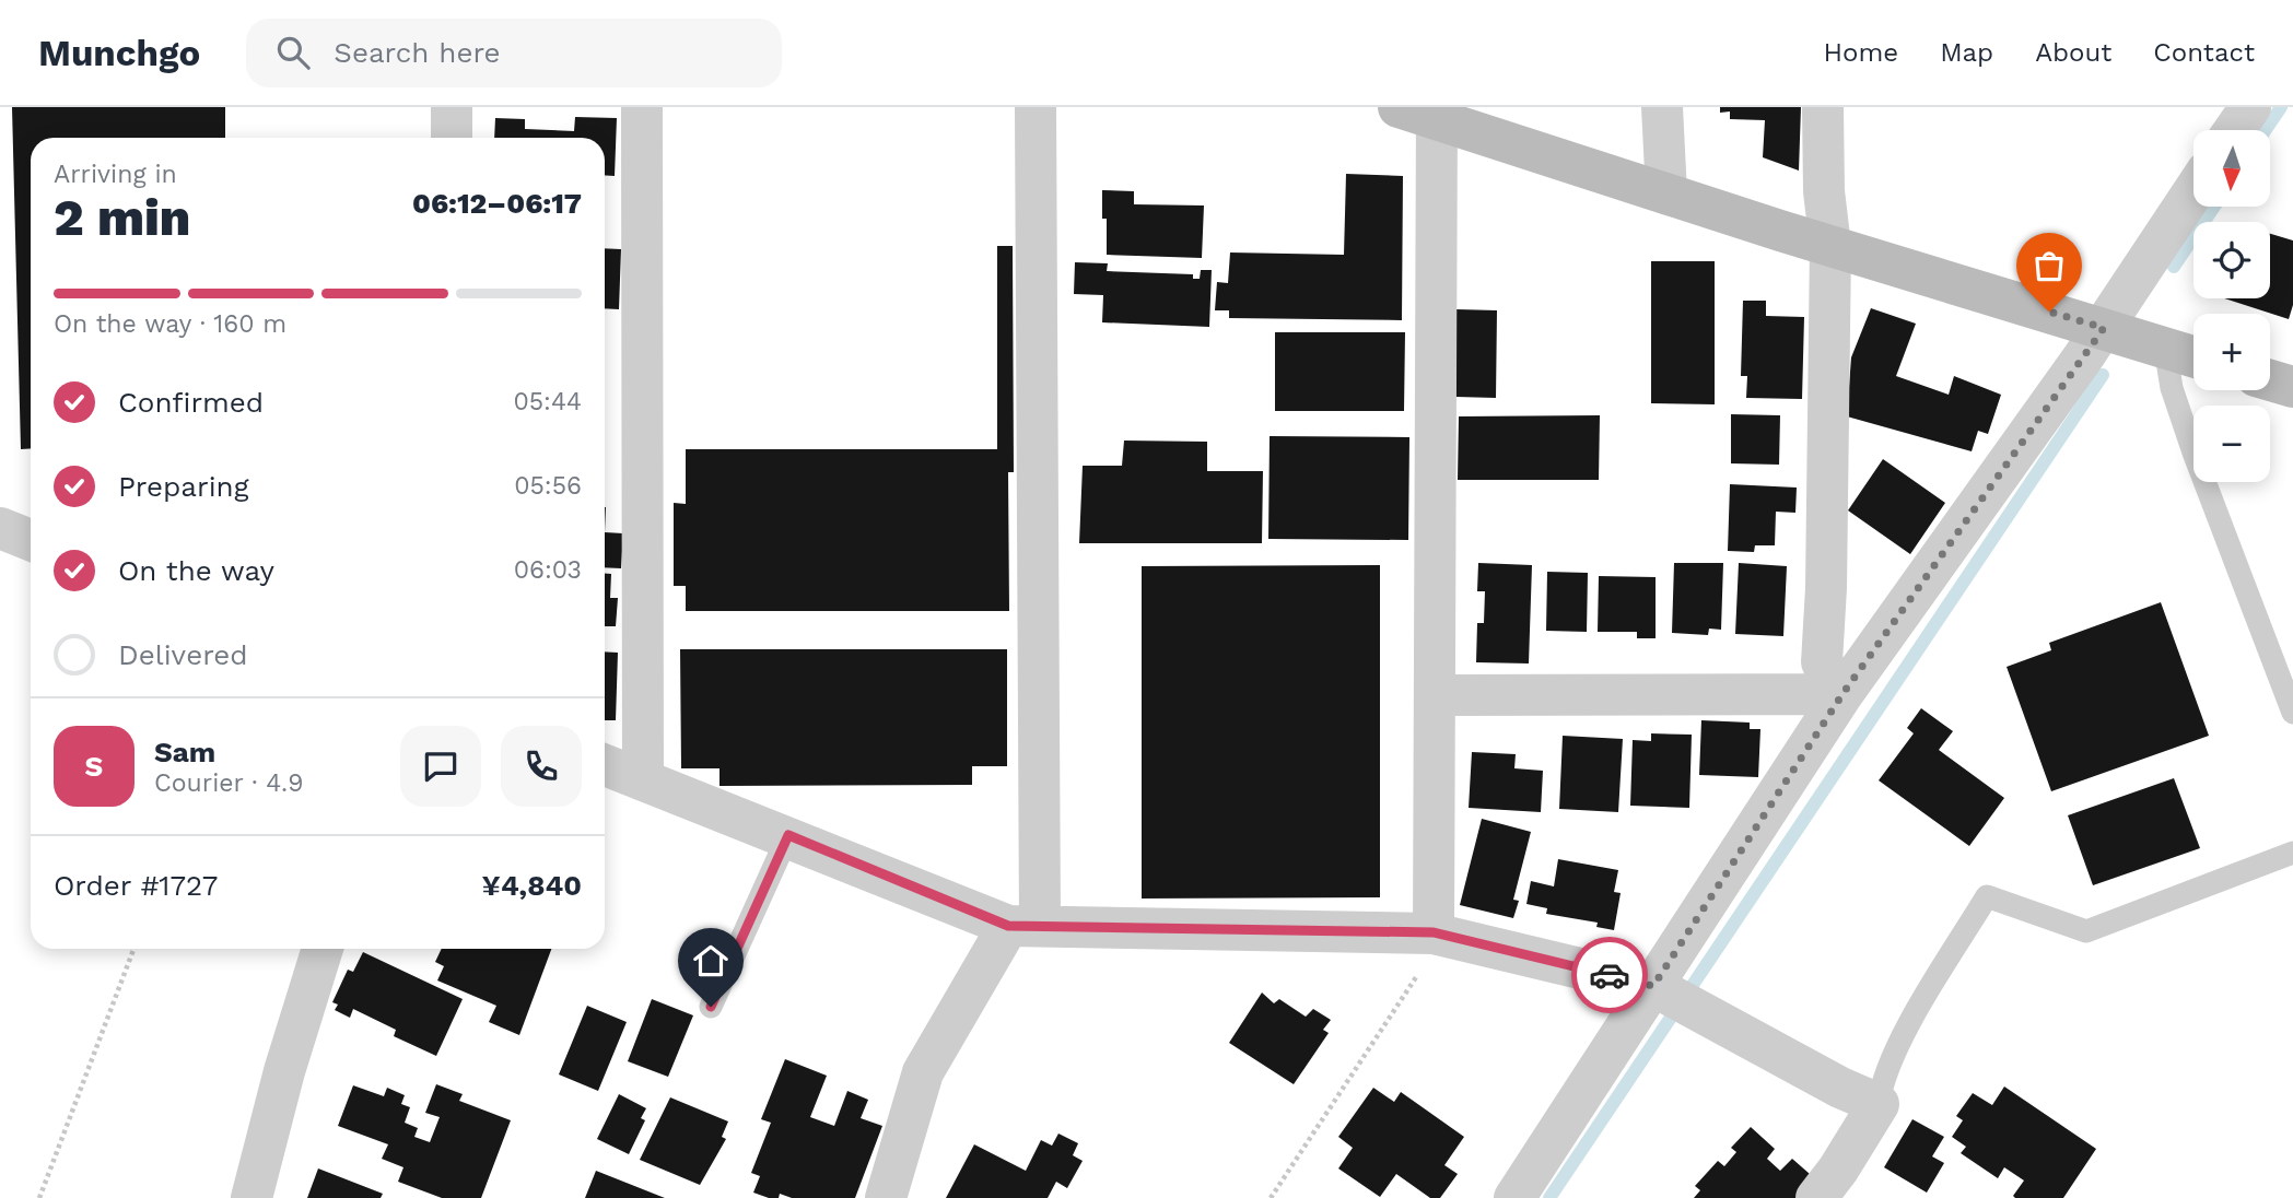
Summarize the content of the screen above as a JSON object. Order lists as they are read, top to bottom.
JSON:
{
  "north": "bottom",
  "page": {
    "header": "Munchgo",
    "search": "Search here",
    "nav": [
      "Home",
      "Map",
      "About",
      "Contact"
    ],
    "map_buttons": ["+", "−"],
    "heading": ["2 min", "Arriving in", "06:12–06:17"],
    "panel": [
      "Sam",
      "Courier · 4.9",
      "Order #1727",
      "¥4,840"
    ],
    "bar": "On the way · 160 m",
    "list": [
      ["Confirmed", "05:44"],
      ["Preparing", "05:56"],
      ["On the way", "06:03"],
      "Delivered"
    ],
    "round": "S"
  }
}
